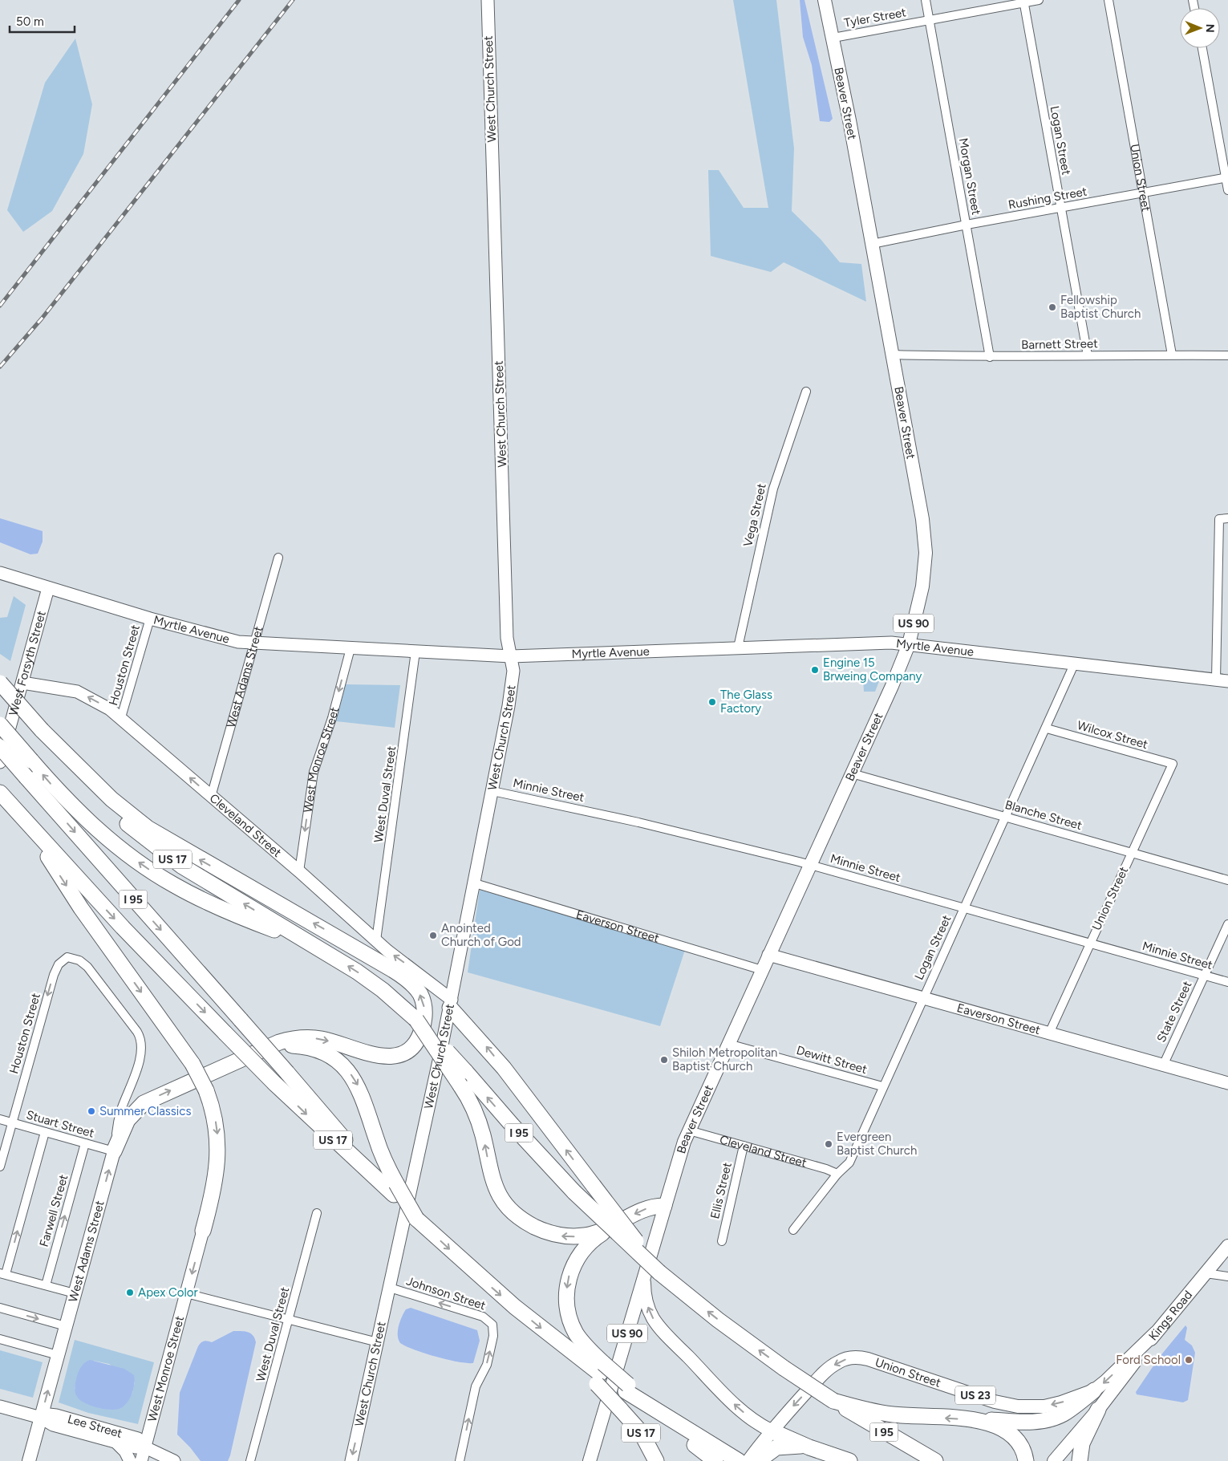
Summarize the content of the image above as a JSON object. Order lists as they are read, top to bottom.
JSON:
{
  "streets": {
    "highway": ["US 17", "I 95"],
    "main road": [
      "Beaver Street",
      "Union Street",
      "US 90",
      "West Adams Street",
      "Kings Road",
      "US 23"
    ],
    "street": [
      "Tyler Street",
      "West Church Street",
      "Logan Street",
      "Morgan Street",
      "Rushing Street",
      "Barnett Street",
      "Vega Street",
      "Myrtle Avenue",
      "West Forsyth Street",
      "Houston Street",
      "Wilcox Street",
      "West Monroe Street",
      "Minnie Street",
      "West Duval Street",
      "Blanche Street",
      "Cleveland Street",
      "Eaverson Street",
      "State Street",
      "Dewitt Street",
      "Stuart Street",
      "Ellis Street",
      "Farwell Street",
      "Johnson Street",
      "Lee Street"
    ]
  },
  "crossings": [
    ["Tyler Street", "Beaver Street"],
    ["Tyler Street", "Logan Street"],
    ["Tyler Street", "Morgan Street"],
    ["West Church Street", "Myrtle Avenue"],
    ["West Church Street", "Minnie Street"],
    ["West Church Street", "Cleveland Street"],
    ["West Church Street", "Eaverson Street"],
    ["West Church Street", "Johnson Street"],
    ["Beaver Street", "Rushing Street"],
    ["Beaver Street", "Barnett Street"],
    ["Beaver Street", "Myrtle Avenue"],
    ["Beaver Street", "Minnie Street"],
    ["Beaver Street", "Blanche Street"],
    ["Beaver Street", "Cleveland Street"],
    ["Beaver Street", "I 95"],
    ["Beaver Street", "Eaverson Street"],
    ["Beaver Street", "Dewitt Street"],
    ["Logan Street", "Rushing Street"],
    ["Logan Street", "Barnett Street"],
    ["Logan Street", "Myrtle Avenue"],
    ["Logan Street", "Wilcox Street"],
    ["Logan Street", "Minnie Street"],
    ["Logan Street", "Blanche Street"],
    ["Logan Street", "Cleveland Street"],
    ["Logan Street", "Eaverson Street"],
    ["Logan Street", "Dewitt Street"],
    ["Morgan Street", "Rushing Street"],
    ["Morgan Street", "Barnett Street"],
    ["Union Street", "Rushing Street"],
    ["Union Street", "Barnett Street"],
    ["Union Street", "Wilcox Street"],
    ["Union Street", "Minnie Street"],
    ["Union Street", "Blanche Street"],
    ["Union Street", "Eaverson Street"],
    ["Union Street", "Kings Road"],
    ["Vega Street", "Myrtle Avenue"],
    ["Myrtle Avenue", "West Forsyth Street"],
    ["Myrtle Avenue", "Houston Street"],
    ["Myrtle Avenue", "West Adams Street"],
    ["Myrtle Avenue", "West Monroe Street"],
    ["Myrtle Avenue", "West Duval Street"],
    ["West Forsyth Street", "Cleveland Street"],
    ["Houston Street", "West Adams Street"],
    ["Houston Street", "Cleveland Street"],
    ["Houston Street", "Stuart Street"],
    ["West Adams Street", "Cleveland Street"],
    ["West Adams Street", "Stuart Street"],
    ["West Adams Street", "Lee Street"],
    ["West Monroe Street", "Cleveland Street"],
    ["West Monroe Street", "Lee Street"],
    ["Minnie Street", "State Street"],
    ["West Duval Street", "Cleveland Street"],
    ["Cleveland Street", "Ellis Street"],
    ["US 17", "I 95"],
    ["Eaverson Street", "State Street"],
    ["Stuart Street", "Farwell Street"]
  ],
  "one_way": ["Houston Street", "West Monroe Street", "Cleveland Street"],
  "places": [
    "Fellowship Baptist Church",
    "Engine 15 Brweing Company",
    "The Glass Factory",
    "Anointed Church of God",
    "Shiloh Metropolitan Baptist Church",
    "Summer Classics",
    "Evergreen Baptist Church",
    "Apex Color",
    "Ford School"
  ],
  "scale_bar": "50 m",
  "north": "right"
}
